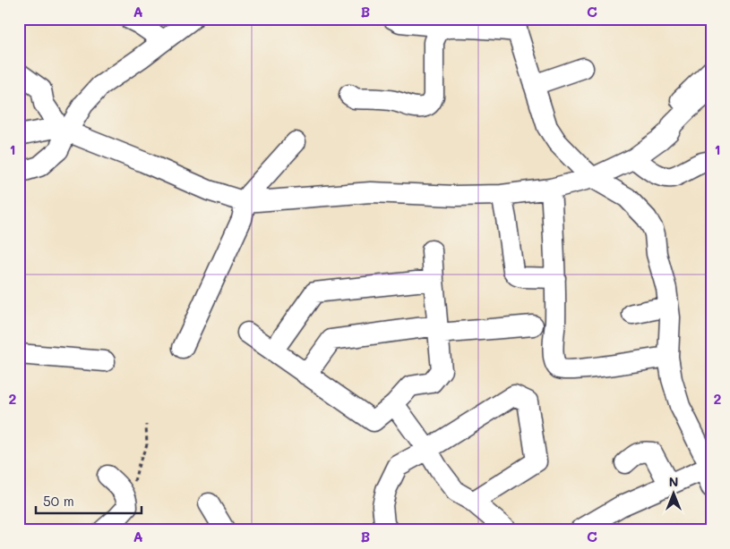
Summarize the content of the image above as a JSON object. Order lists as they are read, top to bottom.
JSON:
{
  "scale_bar": "50 m",
  "north": "top",
  "grid": {
    "columns": ["A", "B", "C"],
    "rows": ["1", "2"]
  }
}
